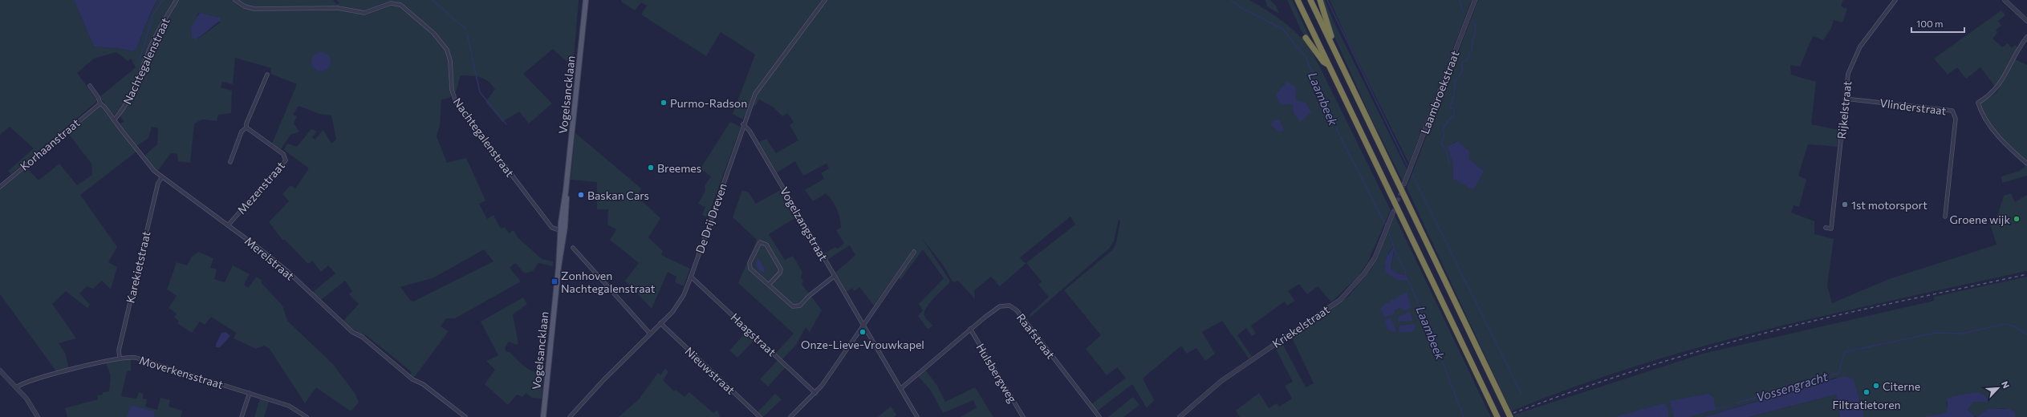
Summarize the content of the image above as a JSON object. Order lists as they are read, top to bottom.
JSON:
{
  "streets": {
    "main road": ["Vogelsancklaan"],
    "street": [
      "Nachtegalenstraat",
      "Laambroekstraat",
      "Vlinderstraat",
      "Rijkelstraat",
      "Korhaanstraat",
      "Mezenstraat",
      "De Drij Dreven",
      "Vogelzangstraat",
      "Merelstraat",
      "Karekietstraat",
      "Kriekelstraat",
      "Haagstraat",
      "Raafstraat",
      "Nieuwstraat",
      "Moverkensstraat",
      "Hulsbergweg"
    ]
  },
  "crossings": [
    ["Nachtegalenstraat", "Vogelsancklaan"],
    ["Nachtegalenstraat", "Merelstraat"],
    ["Vlinderstraat", "Rijkelstraat"],
    ["Korhaanstraat", "Merelstraat"],
    ["Mezenstraat", "Merelstraat"],
    ["De Drij Dreven", "Vogelzangstraat"],
    ["De Drij Dreven", "Haagstraat"],
    ["De Drij Dreven", "Nieuwstraat"],
    ["Vogelzangstraat", "Raafstraat"],
    ["Merelstraat", "Karekietstraat"],
    ["Karekietstraat", "Moverkensstraat"],
    ["Raafstraat", "Hulsbergweg"]
  ],
  "water": ["Laambeek", "Vossengracht"],
  "places": {
    "other": [
      "Purmo-Radson",
      "Breemes",
      "Baskan Cars",
      "1st motorsport",
      "Groene wijk",
      "Onze-Lieve-Vrouwkapel",
      "Citerne",
      "Filtratietoren"
    ],
    "transit": ["Zonhoven Nachtegalenstraat"]
  },
  "scale_bar": "100 m",
  "north": "top right"
}
